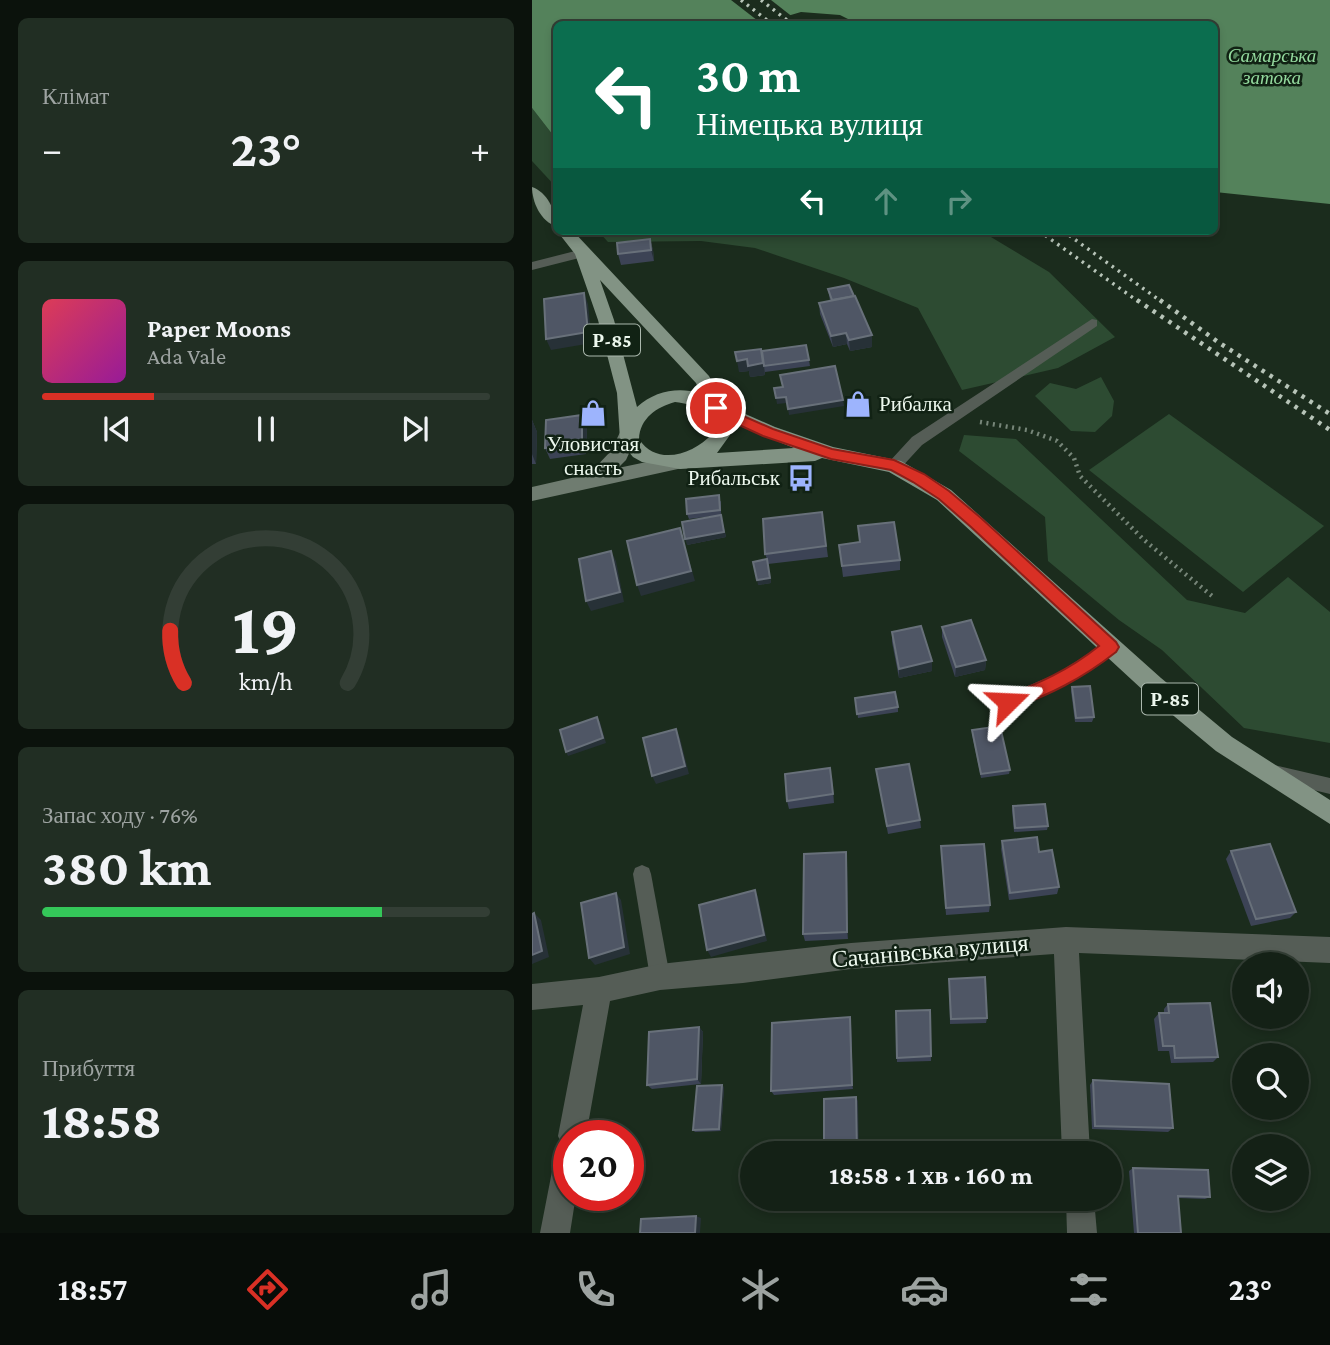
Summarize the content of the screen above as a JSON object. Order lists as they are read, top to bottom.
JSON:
{
  "streets": {
    "main road": ["Р-85"],
    "street": ["Сачанівська вулиця"]
  },
  "water": ["Самарська затока"],
  "places": {
    "shop": ["Рибалка", "Уловистая снасть"],
    "bus stop": ["Рибальськ"]
  },
  "page": {
    "tile": [
      "Клімат",
      ["Запас ходу · 76%", "380 km"],
      ["Прибуття", "18:58"]
    ],
    "turn": ["30 m", "Німецька вулиця"],
    "heat": ["−", "23°", "+"],
    "song": ["Paper Moons", "Ada Vale"],
    "limit": "20",
    "trip": "18:58 · 1 хв · 160 m",
    "tabs": ["18:57", "23°"],
    "gauge": ["19", "km/h"]
  }
}
